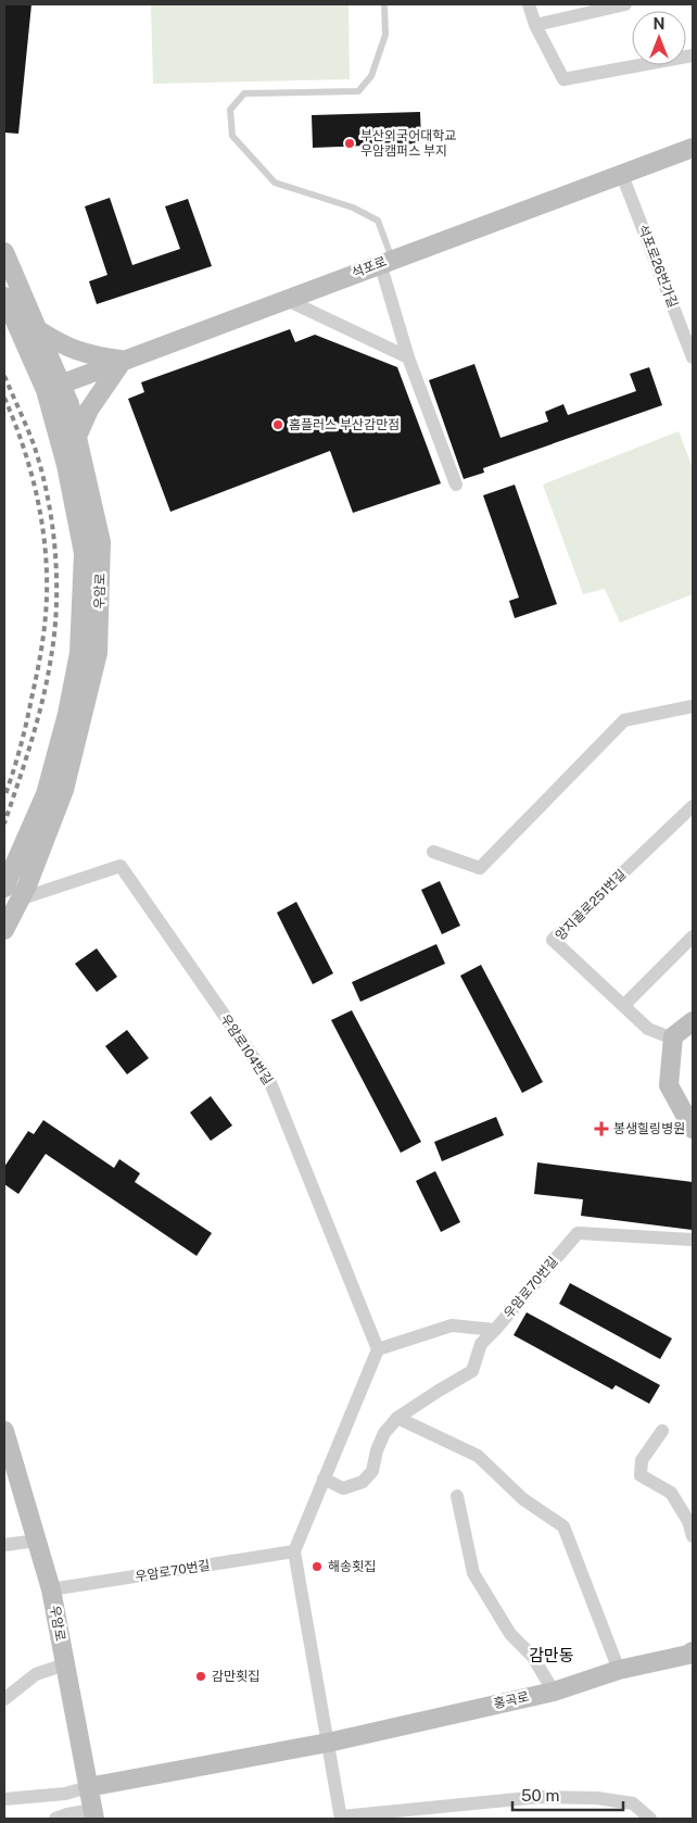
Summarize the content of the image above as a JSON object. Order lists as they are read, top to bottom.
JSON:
{
  "streets": {
    "main road": ["석포로", "우암로", "홍곡로"],
    "street": [
      "석포로26번가길",
      "양지골로251번길",
      "우암로104번길",
      "우암로70번길"
    ]
  },
  "crossings": [
    ["석포로26번가길", "석포로"],
    ["석포로", "우암로"],
    ["우암로", "우암로104번길"],
    ["우암로", "우암로70번길"],
    ["우암로", "홍곡로"],
    ["우암로104번길", "우암로70번길"]
  ],
  "districts": ["감만동"],
  "places": {
    "other": [
      "부산외국어대학교 우암캠퍼스 부지",
      "홈플러스 부산감만점",
      "해송횟집",
      "감만횟집"
    ],
    "health": ["봉생힐링병원"]
  },
  "scale_bar": "50 m",
  "north": "top"
}
